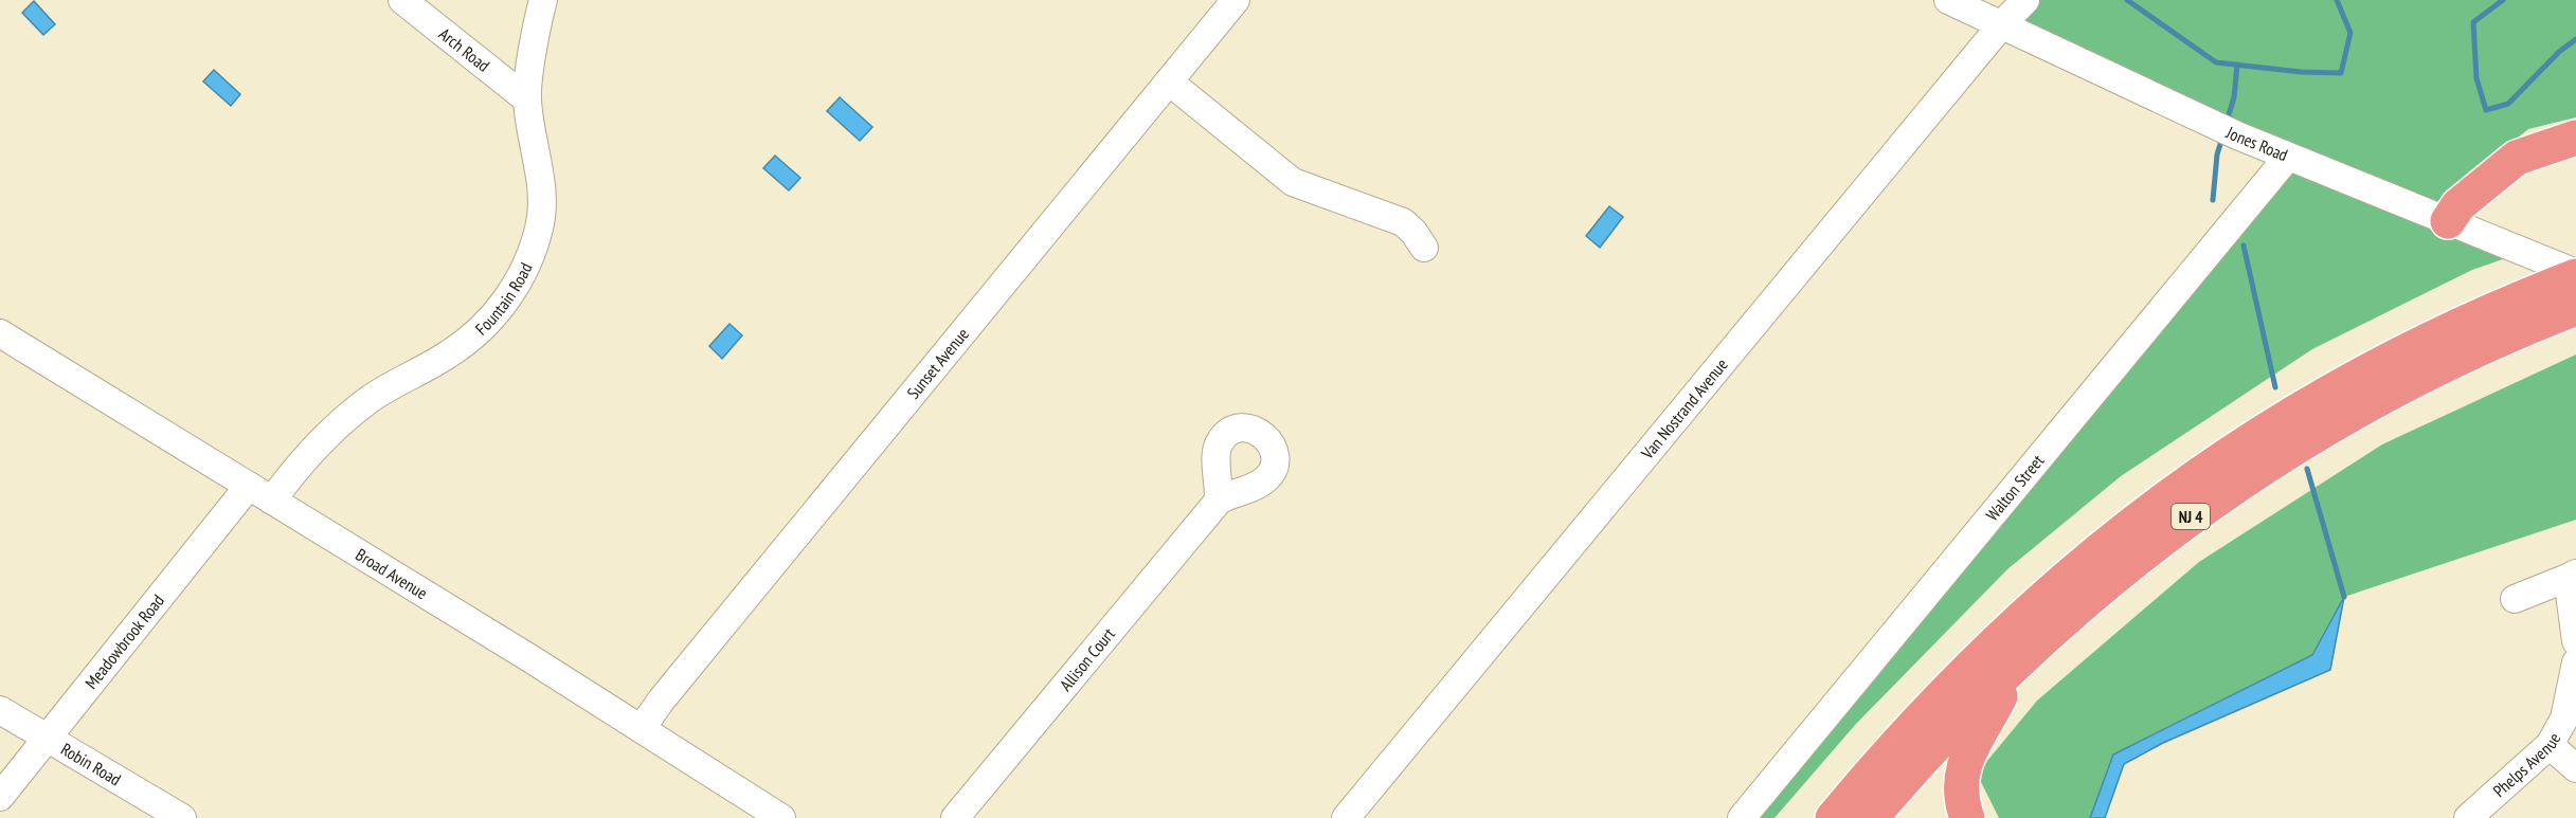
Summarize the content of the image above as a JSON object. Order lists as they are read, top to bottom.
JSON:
{
  "streets": {
    "highway": ["NJ 4"],
    "street": [
      "Arch Road",
      "Jones Road",
      "Fountain Road",
      "Sunset Avenue",
      "Van Nostrand Avenue",
      "Walton Street",
      "Broad Avenue",
      "Meadowbrook Road",
      "Allison Court",
      "Phelps Avenue",
      "Robin Road"
    ]
  },
  "crossings": [
    ["Arch Road", "Fountain Road"],
    ["Jones Road", "Van Nostrand Avenue"],
    ["Jones Road", "Walton Street"],
    ["Jones Road", "NJ 4"],
    ["Fountain Road", "Broad Avenue"],
    ["Sunset Avenue", "Broad Avenue"],
    ["Broad Avenue", "Meadowbrook Road"],
    ["Meadowbrook Road", "Robin Road"]
  ]
}
